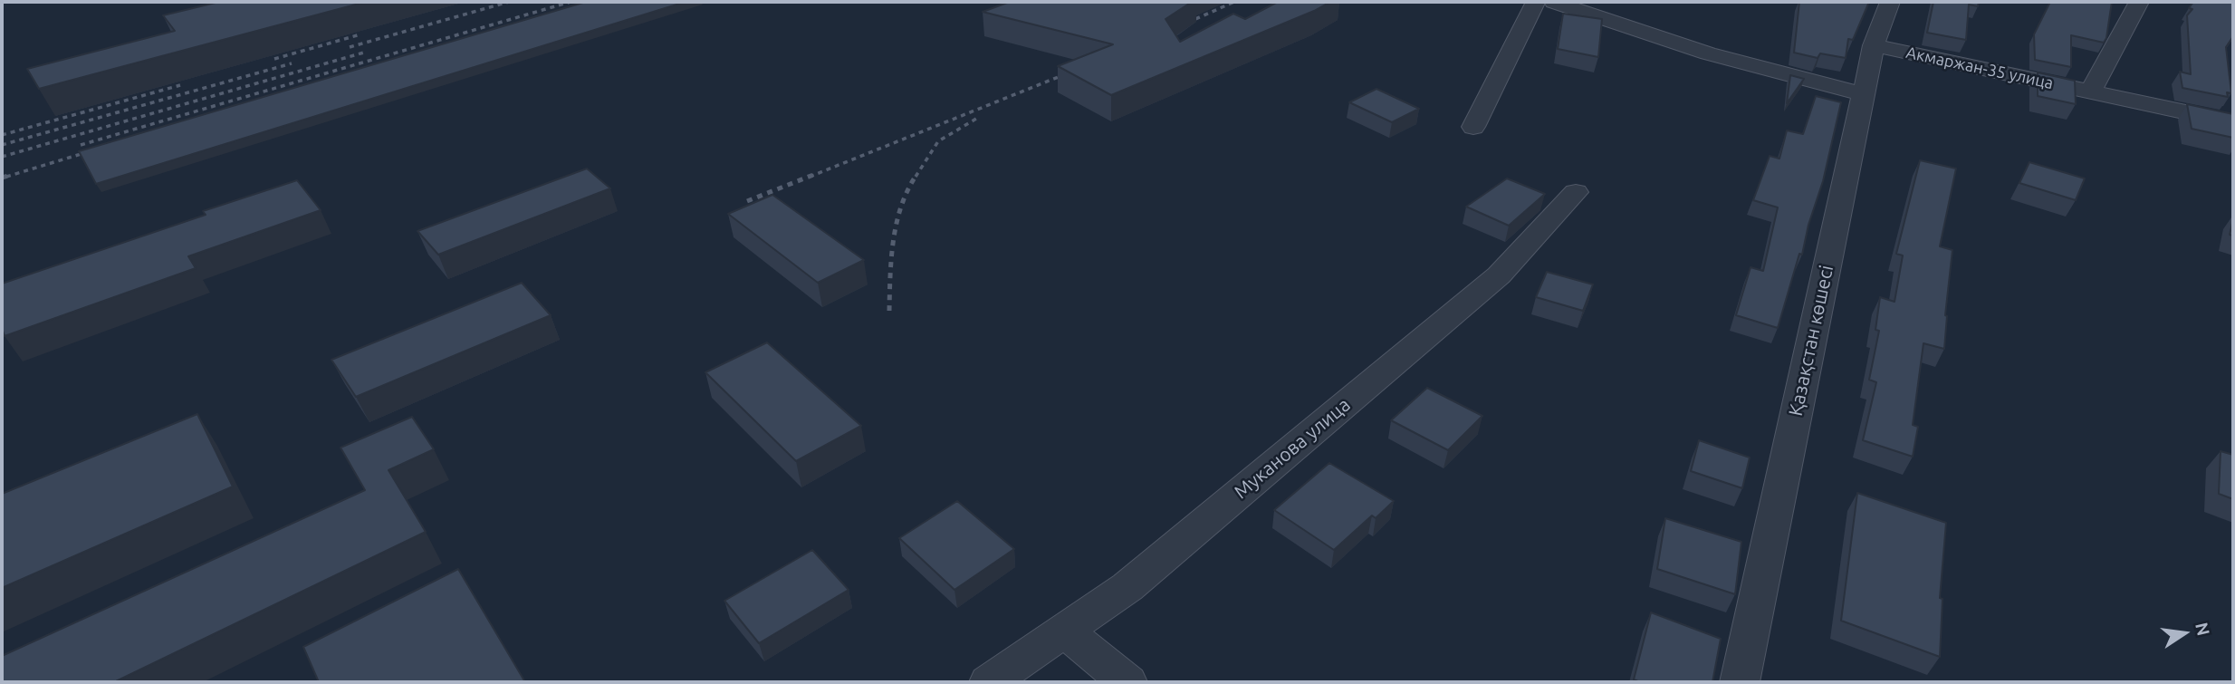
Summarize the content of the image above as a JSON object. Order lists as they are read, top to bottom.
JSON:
{
  "streets": {
    "street": ["Акмаржан-35 улица", "Қазақстан көшесі", "Муканова улица"]
  },
  "crossings": [
    ["Акмаржан-35 улица", "Қазақстан көшесі"]
  ],
  "north": "right"
}
